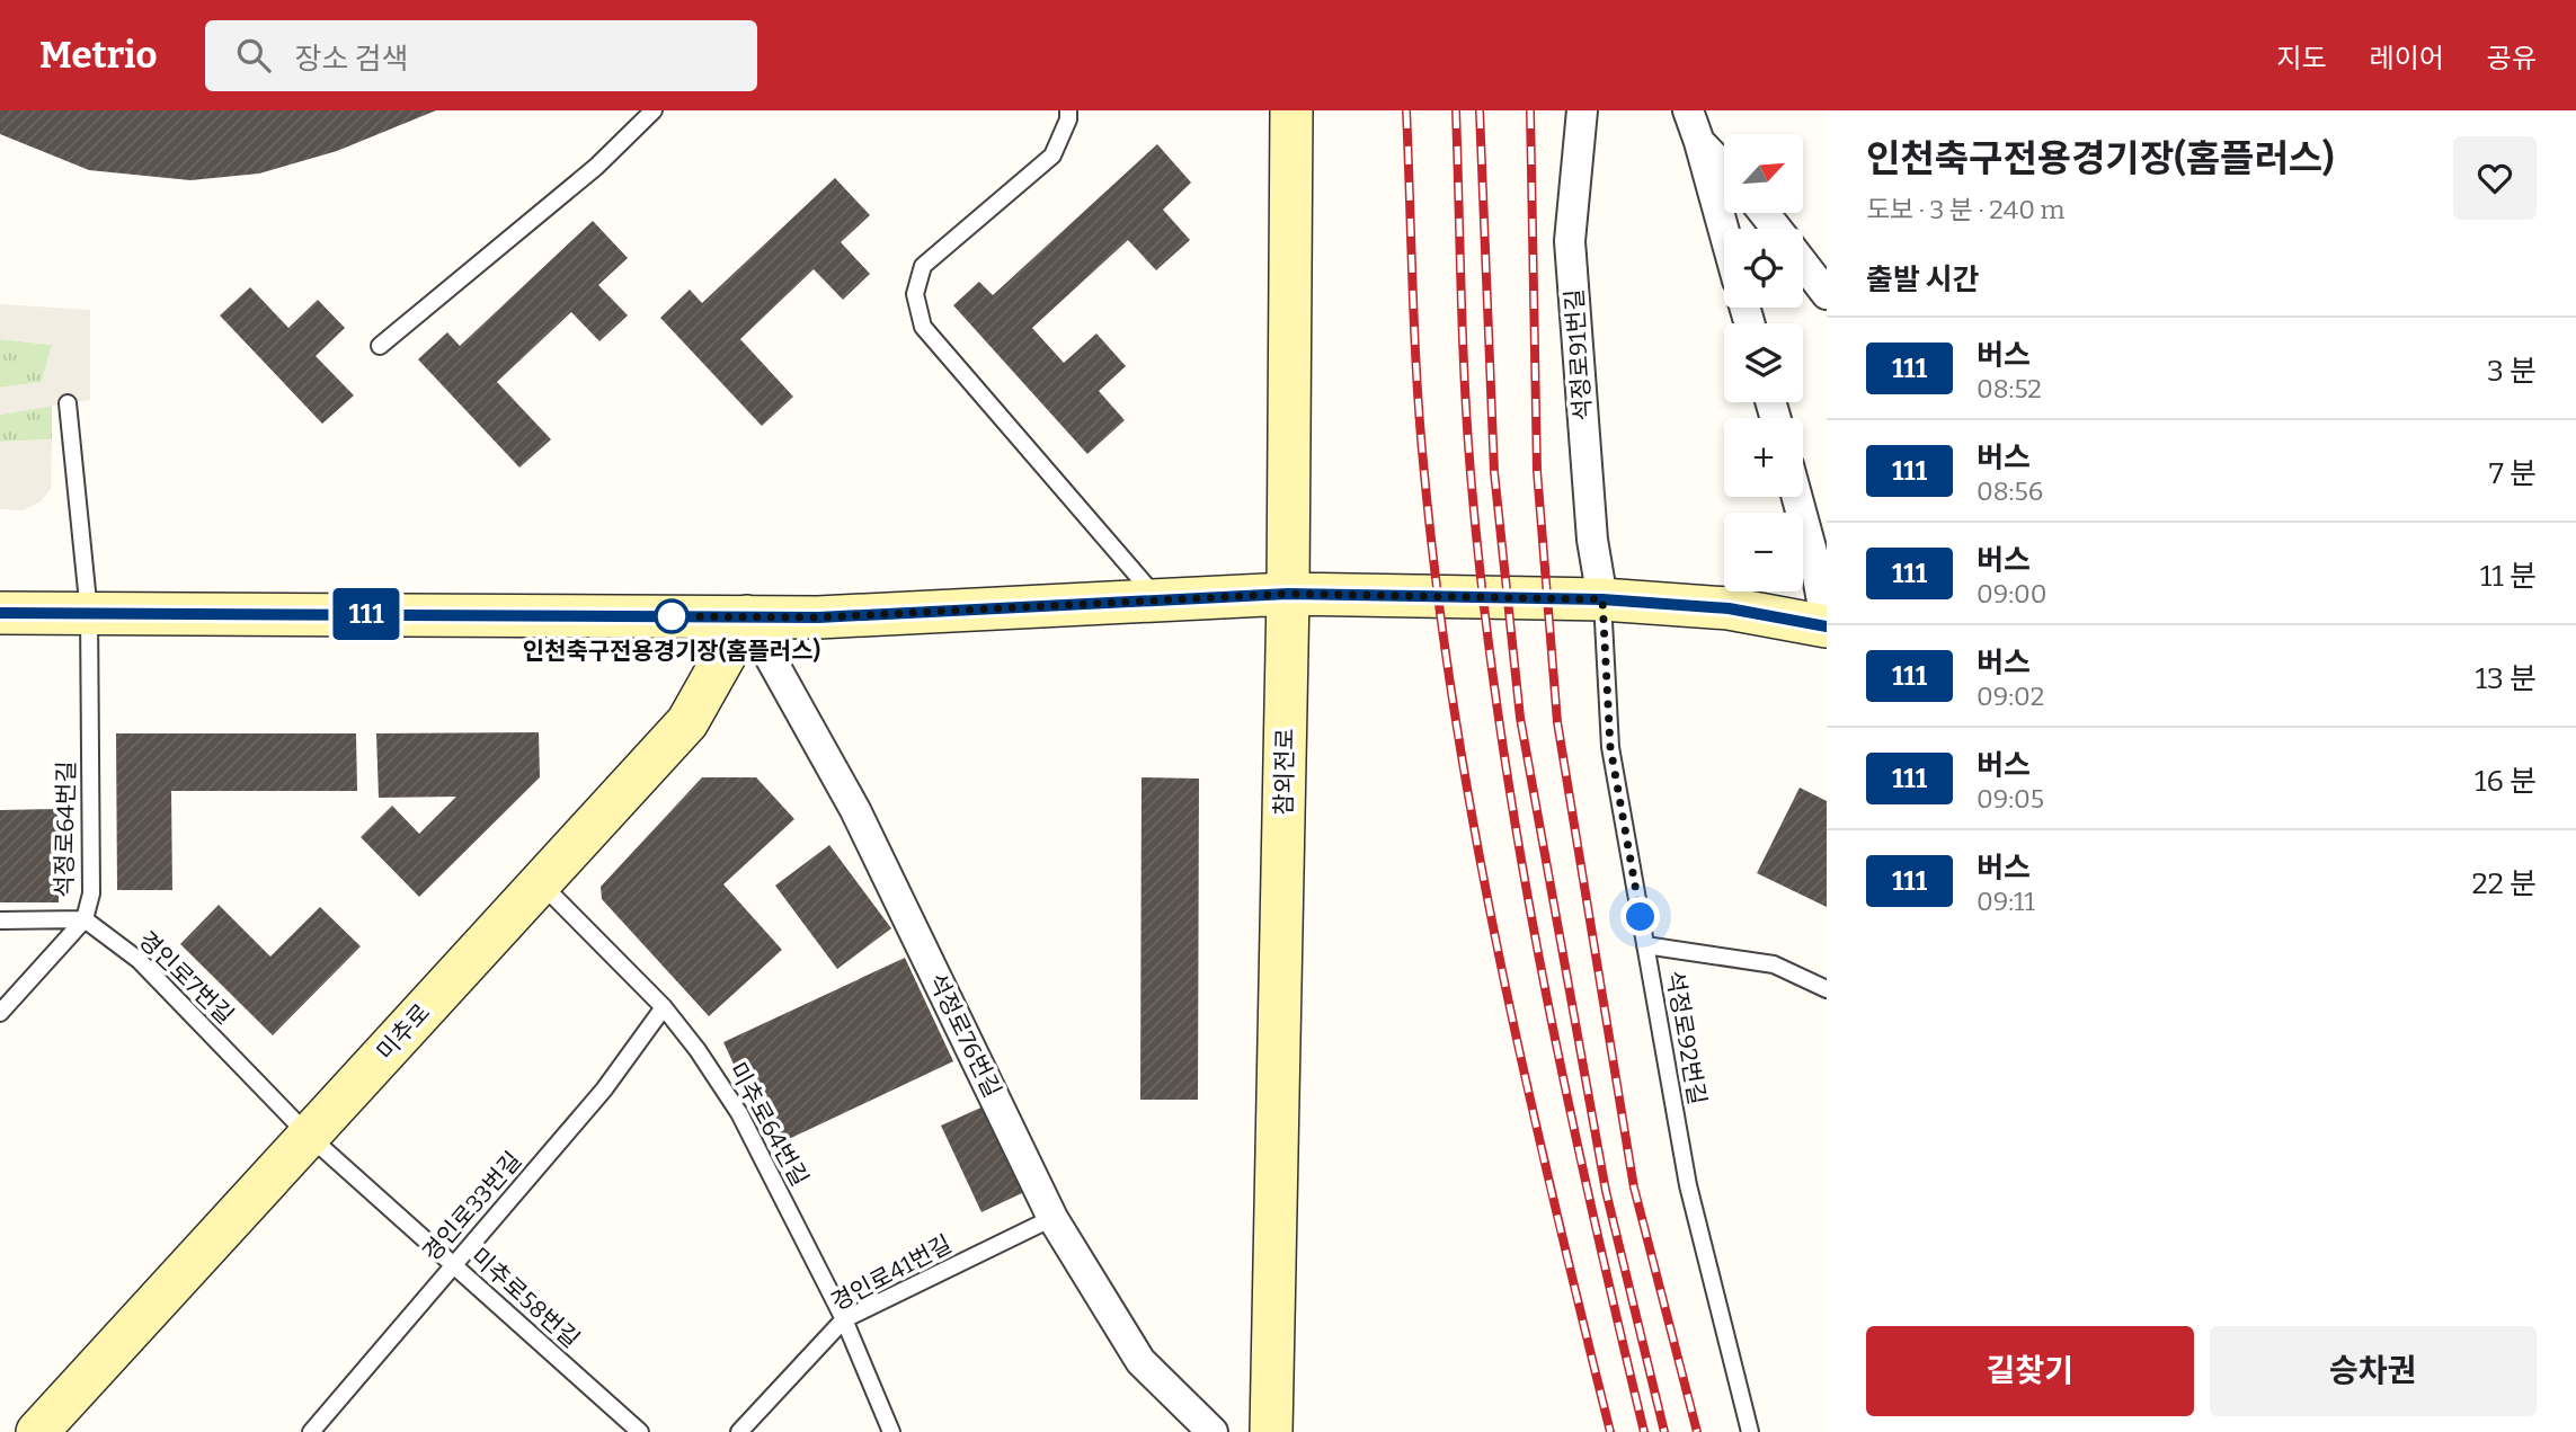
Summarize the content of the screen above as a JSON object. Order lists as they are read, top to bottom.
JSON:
{
  "streets": {
    "main road": ["참외전로", "미추로"],
    "street": ["석정로91번길", "석정로76번길"],
    "lane": [
      "석정로64번길",
      "경인로7번길",
      "석정로92번길",
      "미추로64번길",
      "경인로33번길",
      "경인로41번길",
      "미추로58번길"
    ]
  },
  "crossings": [
    ["석정로91번길", "석정로92번길"],
    ["석정로64번길", "경인로7번길"],
    ["경인로7번길", "미추로"],
    ["경인로7번길", "미추로58번길"],
    ["미추로", "석정로76번길"],
    ["미추로", "미추로64번길"],
    ["미추로", "미추로58번길"],
    ["석정로76번길", "경인로41번길"],
    ["미추로64번길", "경인로33번길"],
    ["미추로64번길", "경인로41번길"],
    ["경인로33번길", "미추로58번길"]
  ],
  "places": ["인천축구전용경기장(홈플러스)"],
  "lines": ["bus line 111"],
  "north": "top right",
  "page": {
    "header": "Metrio",
    "search": "장소 검색",
    "nav": ["지도", "레이어", "공유"],
    "on_map": "111",
    "heading": [
      ["인천축구전용경기장(홈플러스)", "도보 · 3 분 · 240 m"],
      "출발 시간"
    ],
    "map_buttons": ["+", "−"],
    "list": [
      {
        "mark": "111",
        "name": "버스",
        "note": "08:52",
        "value": "3 분"
      },
      {
        "mark": "111",
        "name": "버스",
        "note": "08:56",
        "value": "7 분"
      },
      {
        "mark": "111",
        "name": "버스",
        "note": "09:00",
        "value": "11 분"
      },
      {
        "mark": "111",
        "name": "버스",
        "note": "09:02",
        "value": "13 분"
      },
      {
        "mark": "111",
        "name": "버스",
        "note": "09:05",
        "value": "16 분"
      },
      {
        "mark": "111",
        "name": "버스",
        "note": "09:11",
        "value": "22 분"
      }
    ],
    "buttons": ["길찾기", "승차권"]
  }
}
